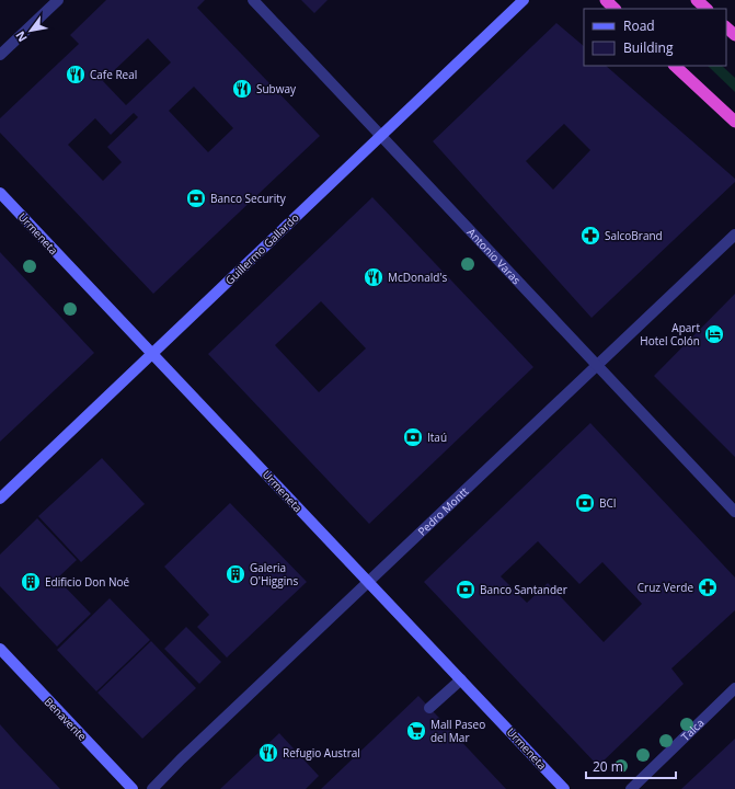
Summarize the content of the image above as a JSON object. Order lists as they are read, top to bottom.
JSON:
{
  "streets": {
    "main road": ["Urmeneta", "Guillermo Gallardo", "Benavente"],
    "street": ["Antonio Varas", "Pedro Montt", "Talca"]
  },
  "crossings": [
    ["Urmeneta", "Guillermo Gallardo"],
    ["Urmeneta", "Pedro Montt"],
    ["Guillermo Gallardo", "Antonio Varas"],
    ["Antonio Varas", "Pedro Montt"]
  ],
  "places": {
    "restaurant": [
      "Cafe Real",
      "Subway",
      "McDonald's",
      "Refugio Austral"
    ],
    "bank": [
      "Banco Security",
      "Itaú",
      "BCI",
      "Banco Santander"
    ],
    "pharmacy": ["SalcoBrand", "Cruz Verde"],
    "hotel": ["Apart Hotel Colón"],
    "building": ["Galeria O'Higgins", "Edificio Don Noé"],
    "supermarket": ["Mall Paseo del Mar"]
  },
  "legend": ["Road", "Building"],
  "scale_bar": "20 m",
  "north": "bottom left"
}
